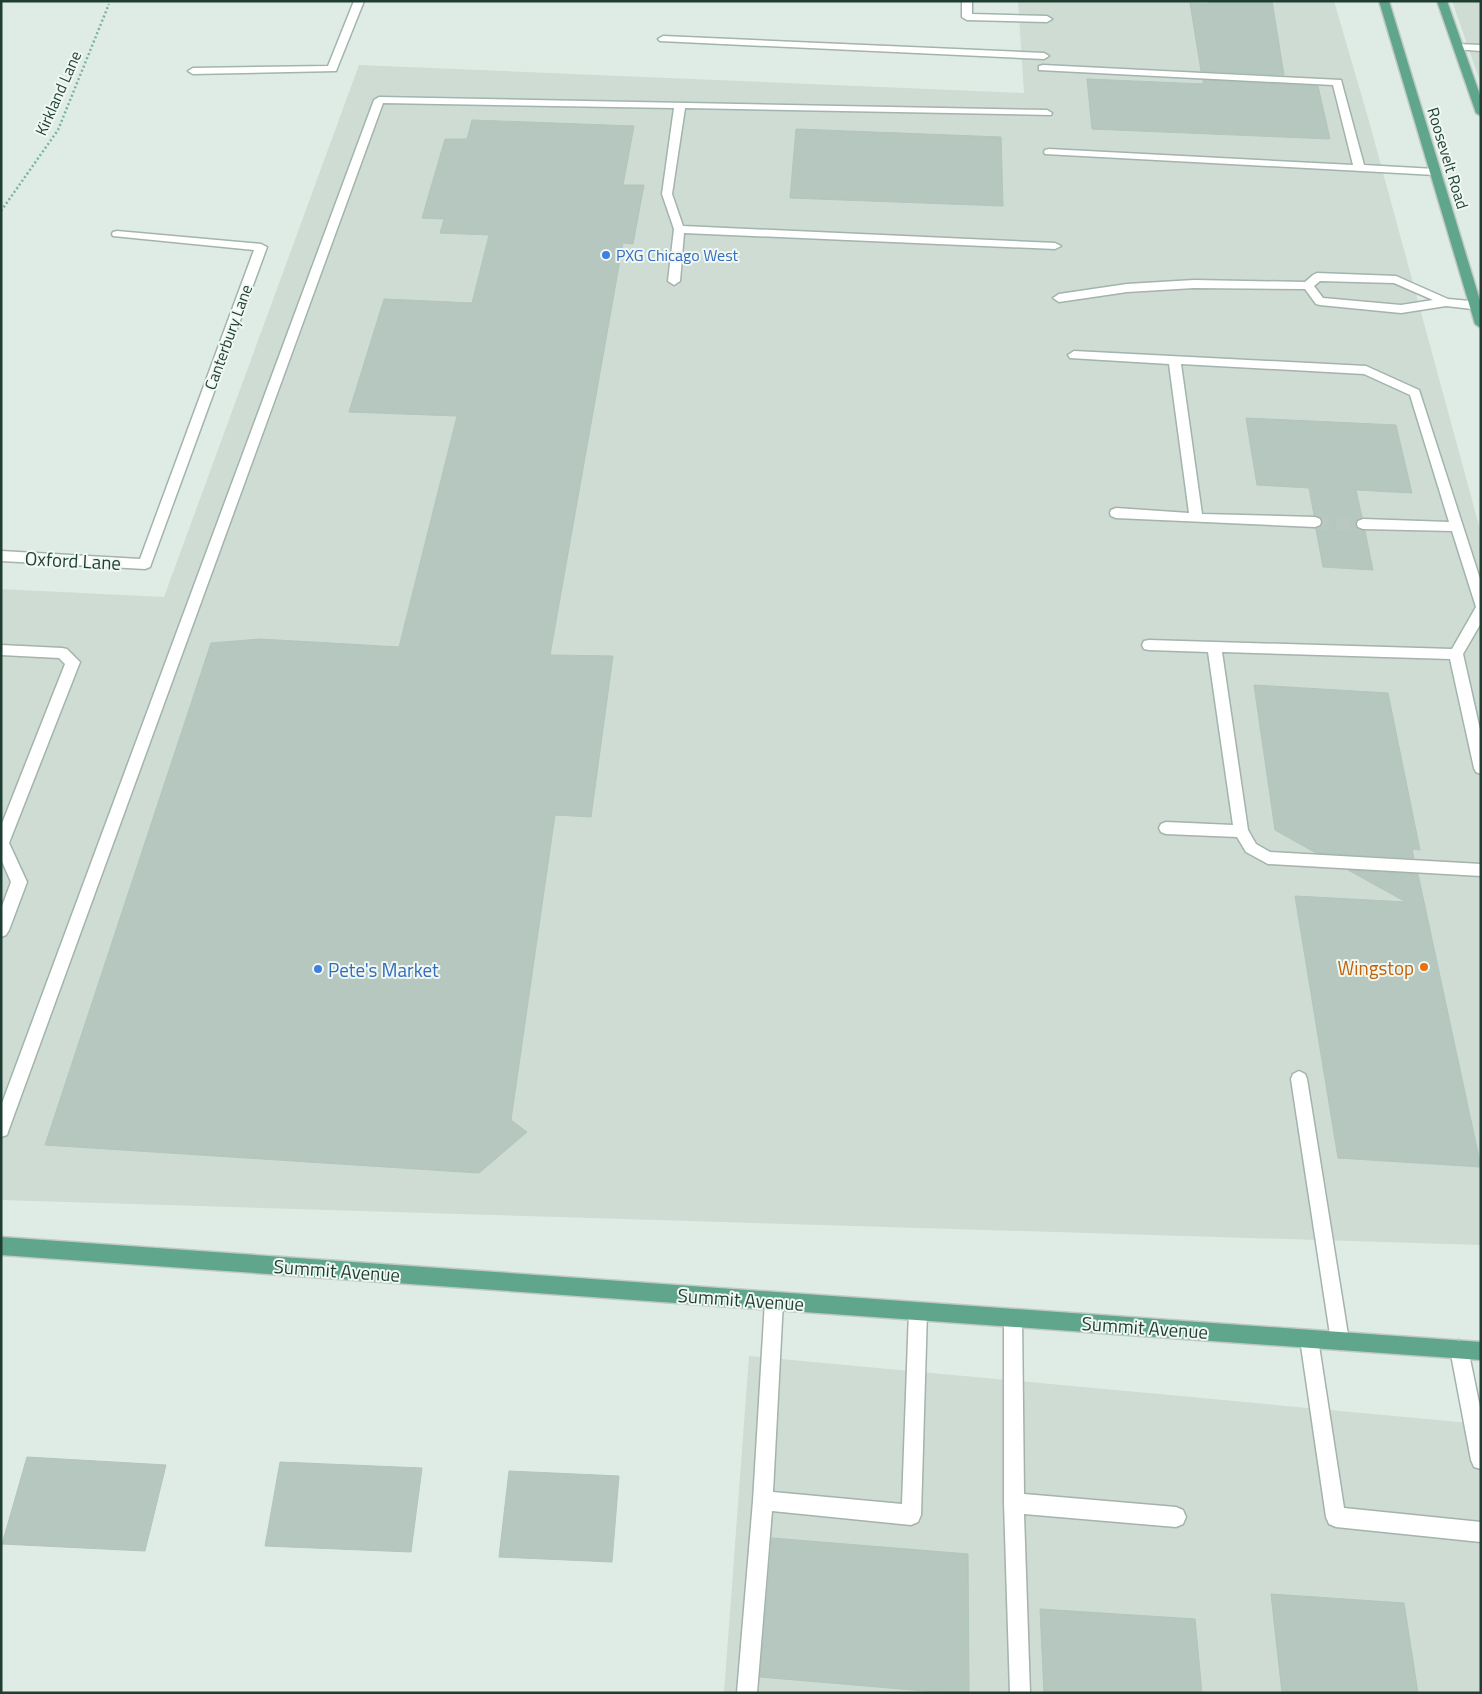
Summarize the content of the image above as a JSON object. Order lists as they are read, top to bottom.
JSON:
{
  "streets": {
    "main road": ["Roosevelt Road", "Summit Avenue"],
    "street": ["Canterbury Lane", "Oxford Lane"],
    "path": ["Kirkland Lane"]
  },
  "crossings": [
    ["Canterbury Lane", "Oxford Lane"]
  ],
  "places": ["PXG Chicago West", "Wingstop", "Pete's Market"]
}
